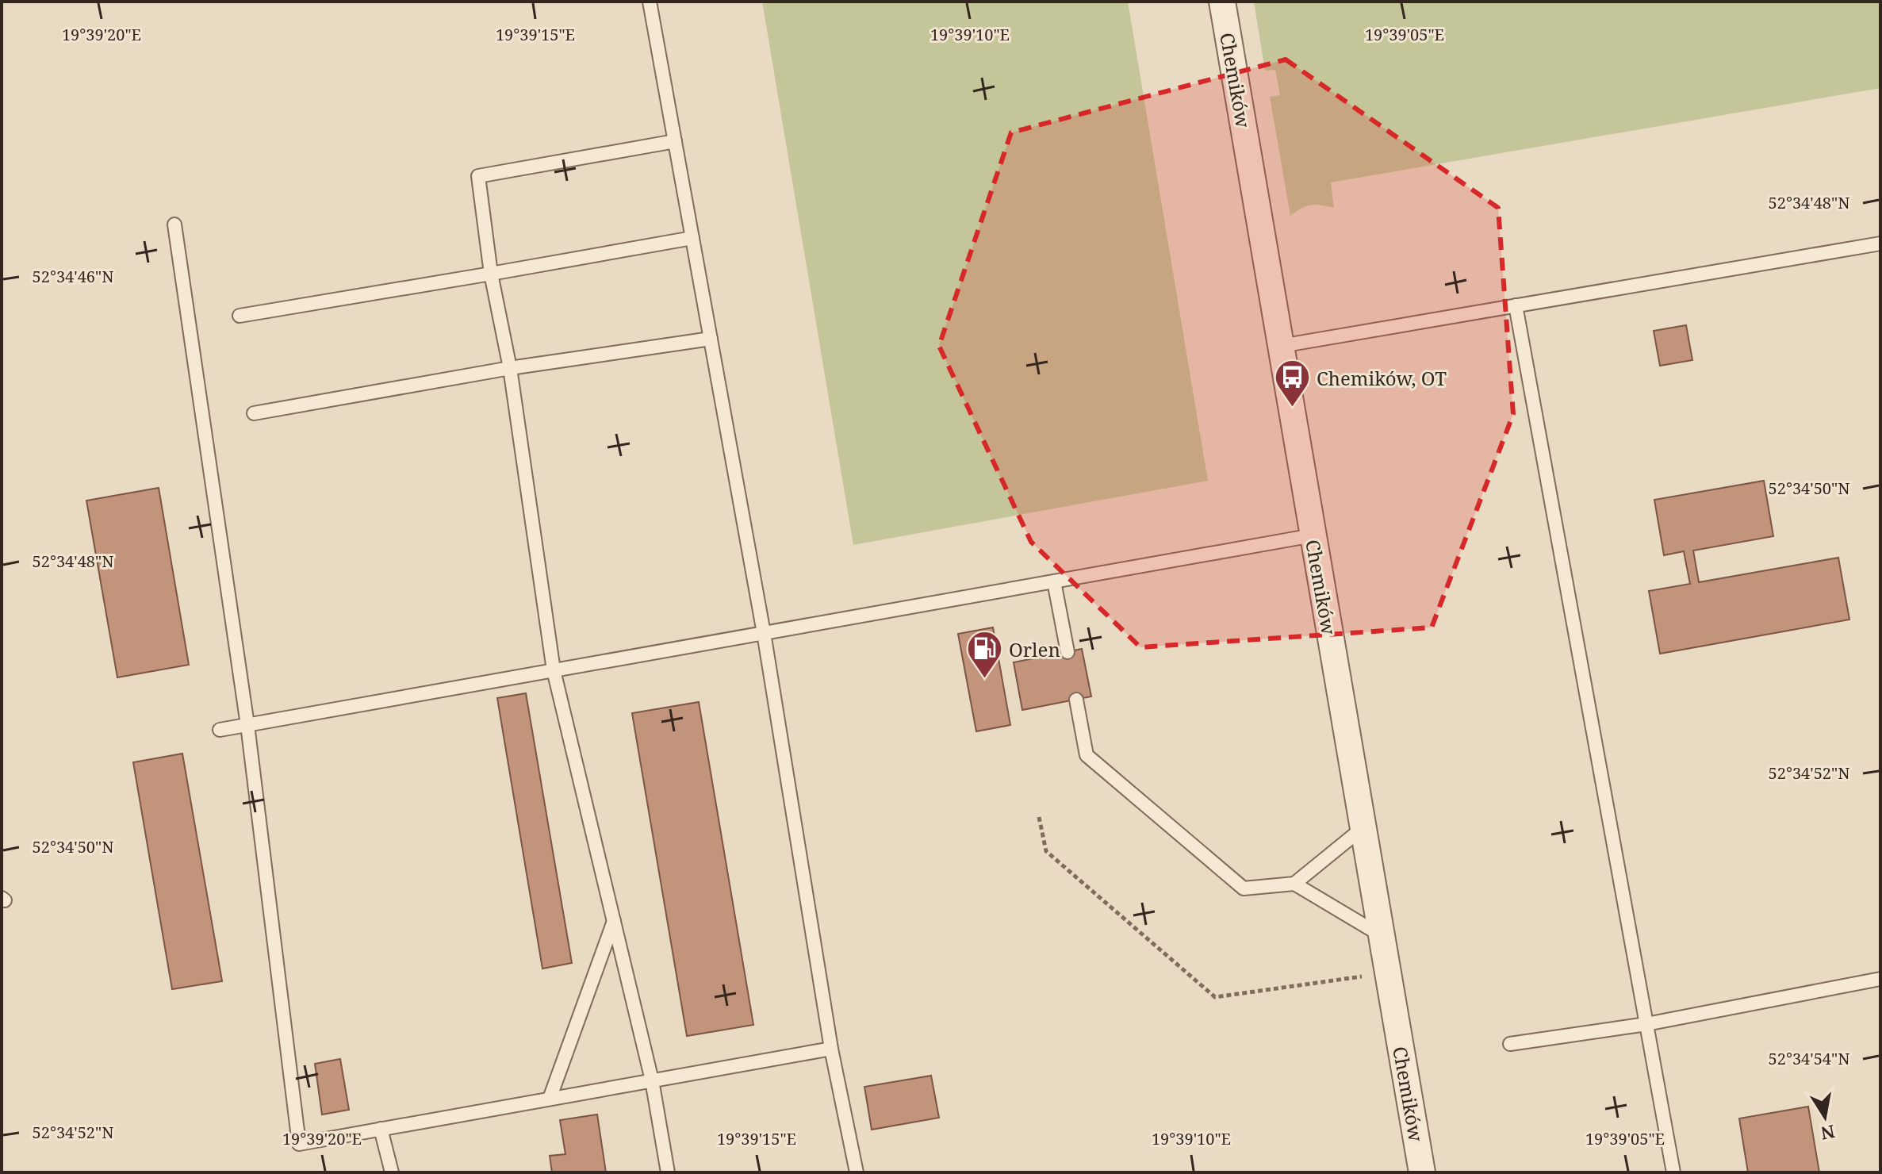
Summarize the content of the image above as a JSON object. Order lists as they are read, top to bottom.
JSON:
{
  "streets": {
    "street": ["Chemików"]
  },
  "places": {
    "bus stop": ["Chemików, OT"],
    "fuel station": ["Orlen"]
  },
  "north": "bottom",
  "coordinates": [
    "19°39'20\"E",
    "19°39'15\"E",
    "19°39'05\"E",
    "19°39'10\"E",
    "52°34'48\"N",
    "52°34'46\"N",
    "52°34'50\"N",
    "52°34'52\"N",
    "52°34'54\"N"
  ]
}
